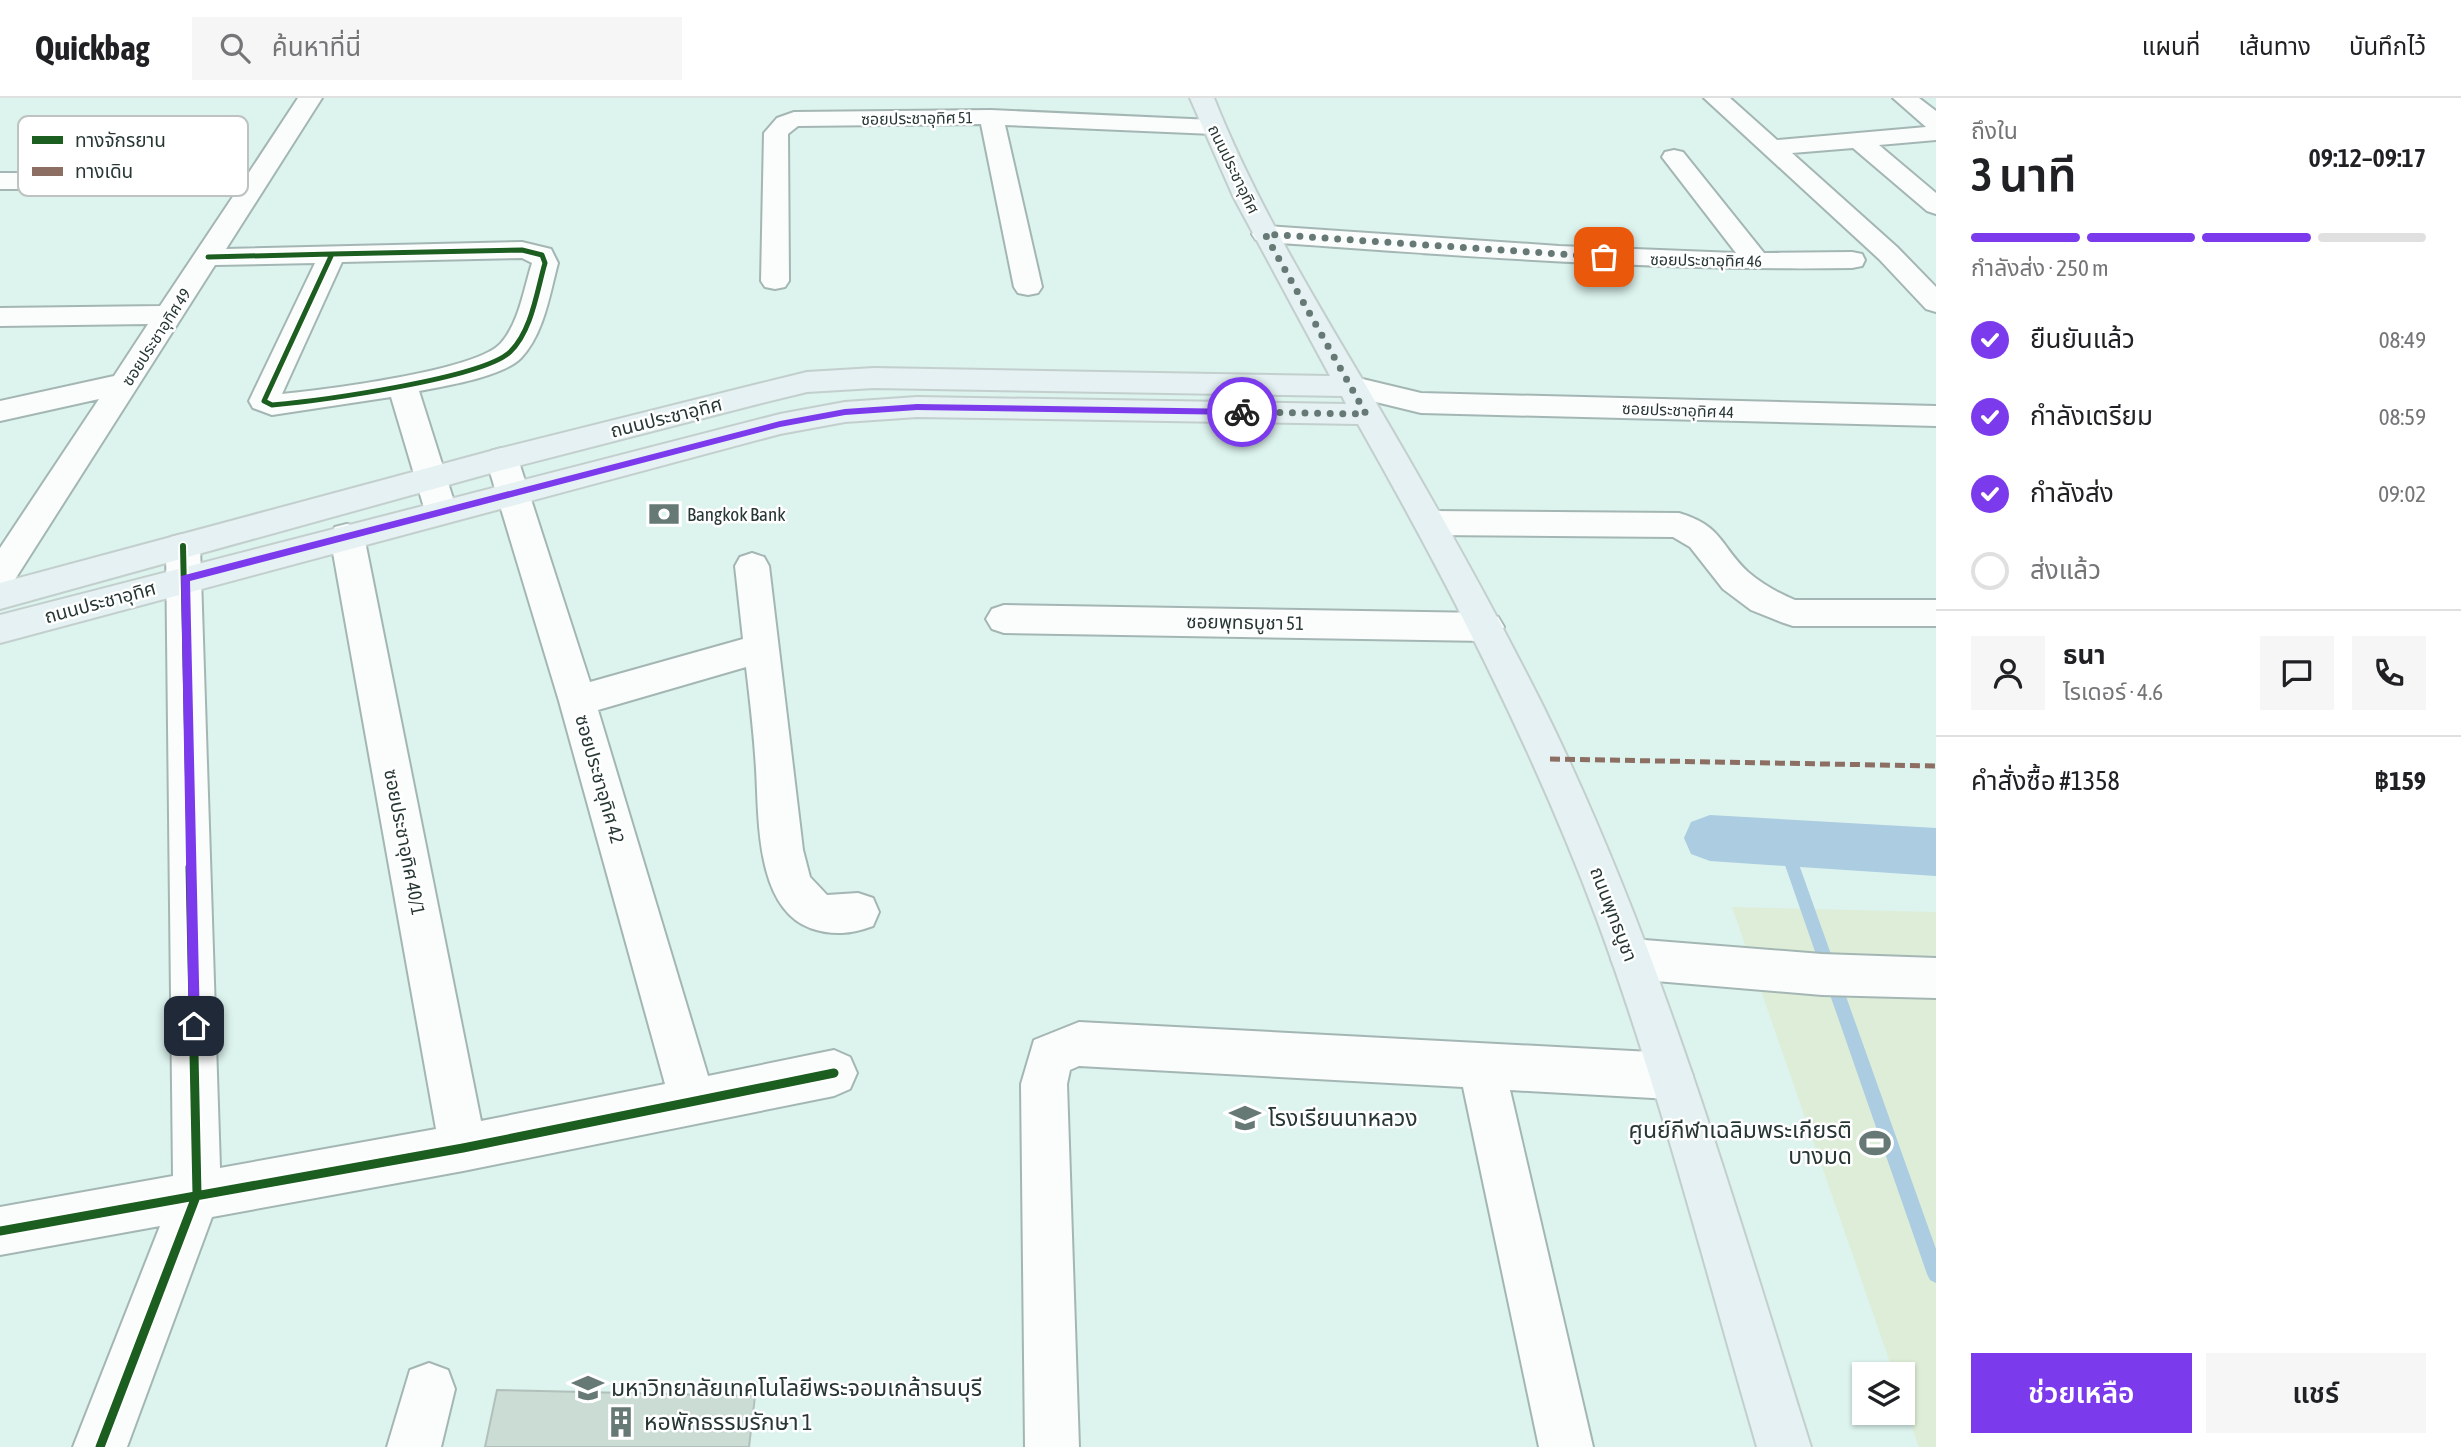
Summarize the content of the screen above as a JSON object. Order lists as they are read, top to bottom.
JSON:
{
  "streets": {
    "main road": ["ถนนประชาอุทิศ", "ถนนพุทธบูชา"],
    "street": [
      "ซอยประชาอุทิศ 51",
      "ซอยประชาอุทิศ 46",
      "ซอยประชาอุทิศ 49",
      "ซอยประชาอุทิศ 44",
      "ซอยพุทธบูชา 51",
      "ซอยประชาอุทิศ 42",
      "ซอยประชาอุทิศ 40/1"
    ]
  },
  "crossings": [
    ["ซอยประชาอุทิศ 51", "ถนนประชาอุทิศ"],
    ["ถนนประชาอุทิศ", "ซอยประชาอุทิศ 46"],
    ["ถนนประชาอุทิศ", "ซอยประชาอุทิศ 44"],
    ["ถนนประชาอุทิศ", "ซอยประชาอุทิศ 42"],
    ["ถนนประชาอุทิศ", "ซอยประชาอุทิศ 40/1"],
    ["ถนนประชาอุทิศ", "ถนนพุทธบูชา"],
    ["ซอยประชาอุทิศ 44", "ถนนพุทธบูชา"],
    ["ซอยพุทธบูชา 51", "ถนนพุทธบูชา"]
  ],
  "places": {
    "bank": ["Bangkok Bank"],
    "school or university": ["โรงเรียนนาหลวง", "มหาวิทยาลัยเทคโนโลยีพระจอมเกล้าธนบุรี"],
    "sports": ["ศูนย์กีฬาเฉลิมพระเกียรติ บางมด"],
    "building": ["หอพักธรรมรักษา 1"]
  },
  "legend": ["ทางจักรยาน", "ทางเดิน"],
  "page": {
    "header": "Quickbag",
    "search": "ค้นหาที่นี่",
    "nav": ["แผนที่", "เส้นทาง", "บันทึกไว้"],
    "heading": ["3 นาที", "ถึงใน", "09:12–09:17"],
    "panel": [
      "ธนา",
      "ไรเดอร์ · 4.6",
      "คำสั่งซื้อ #1358",
      "฿159"
    ],
    "bar": "กำลังส่ง · 250 m",
    "list": [
      ["ยืนยันแล้ว", "08:49"],
      ["กำลังเตรียม", "08:59"],
      ["กำลังส่ง", "09:02"],
      "ส่งแล้ว"
    ],
    "buttons": ["ช่วยเหลือ", "แชร์"]
  }
}
